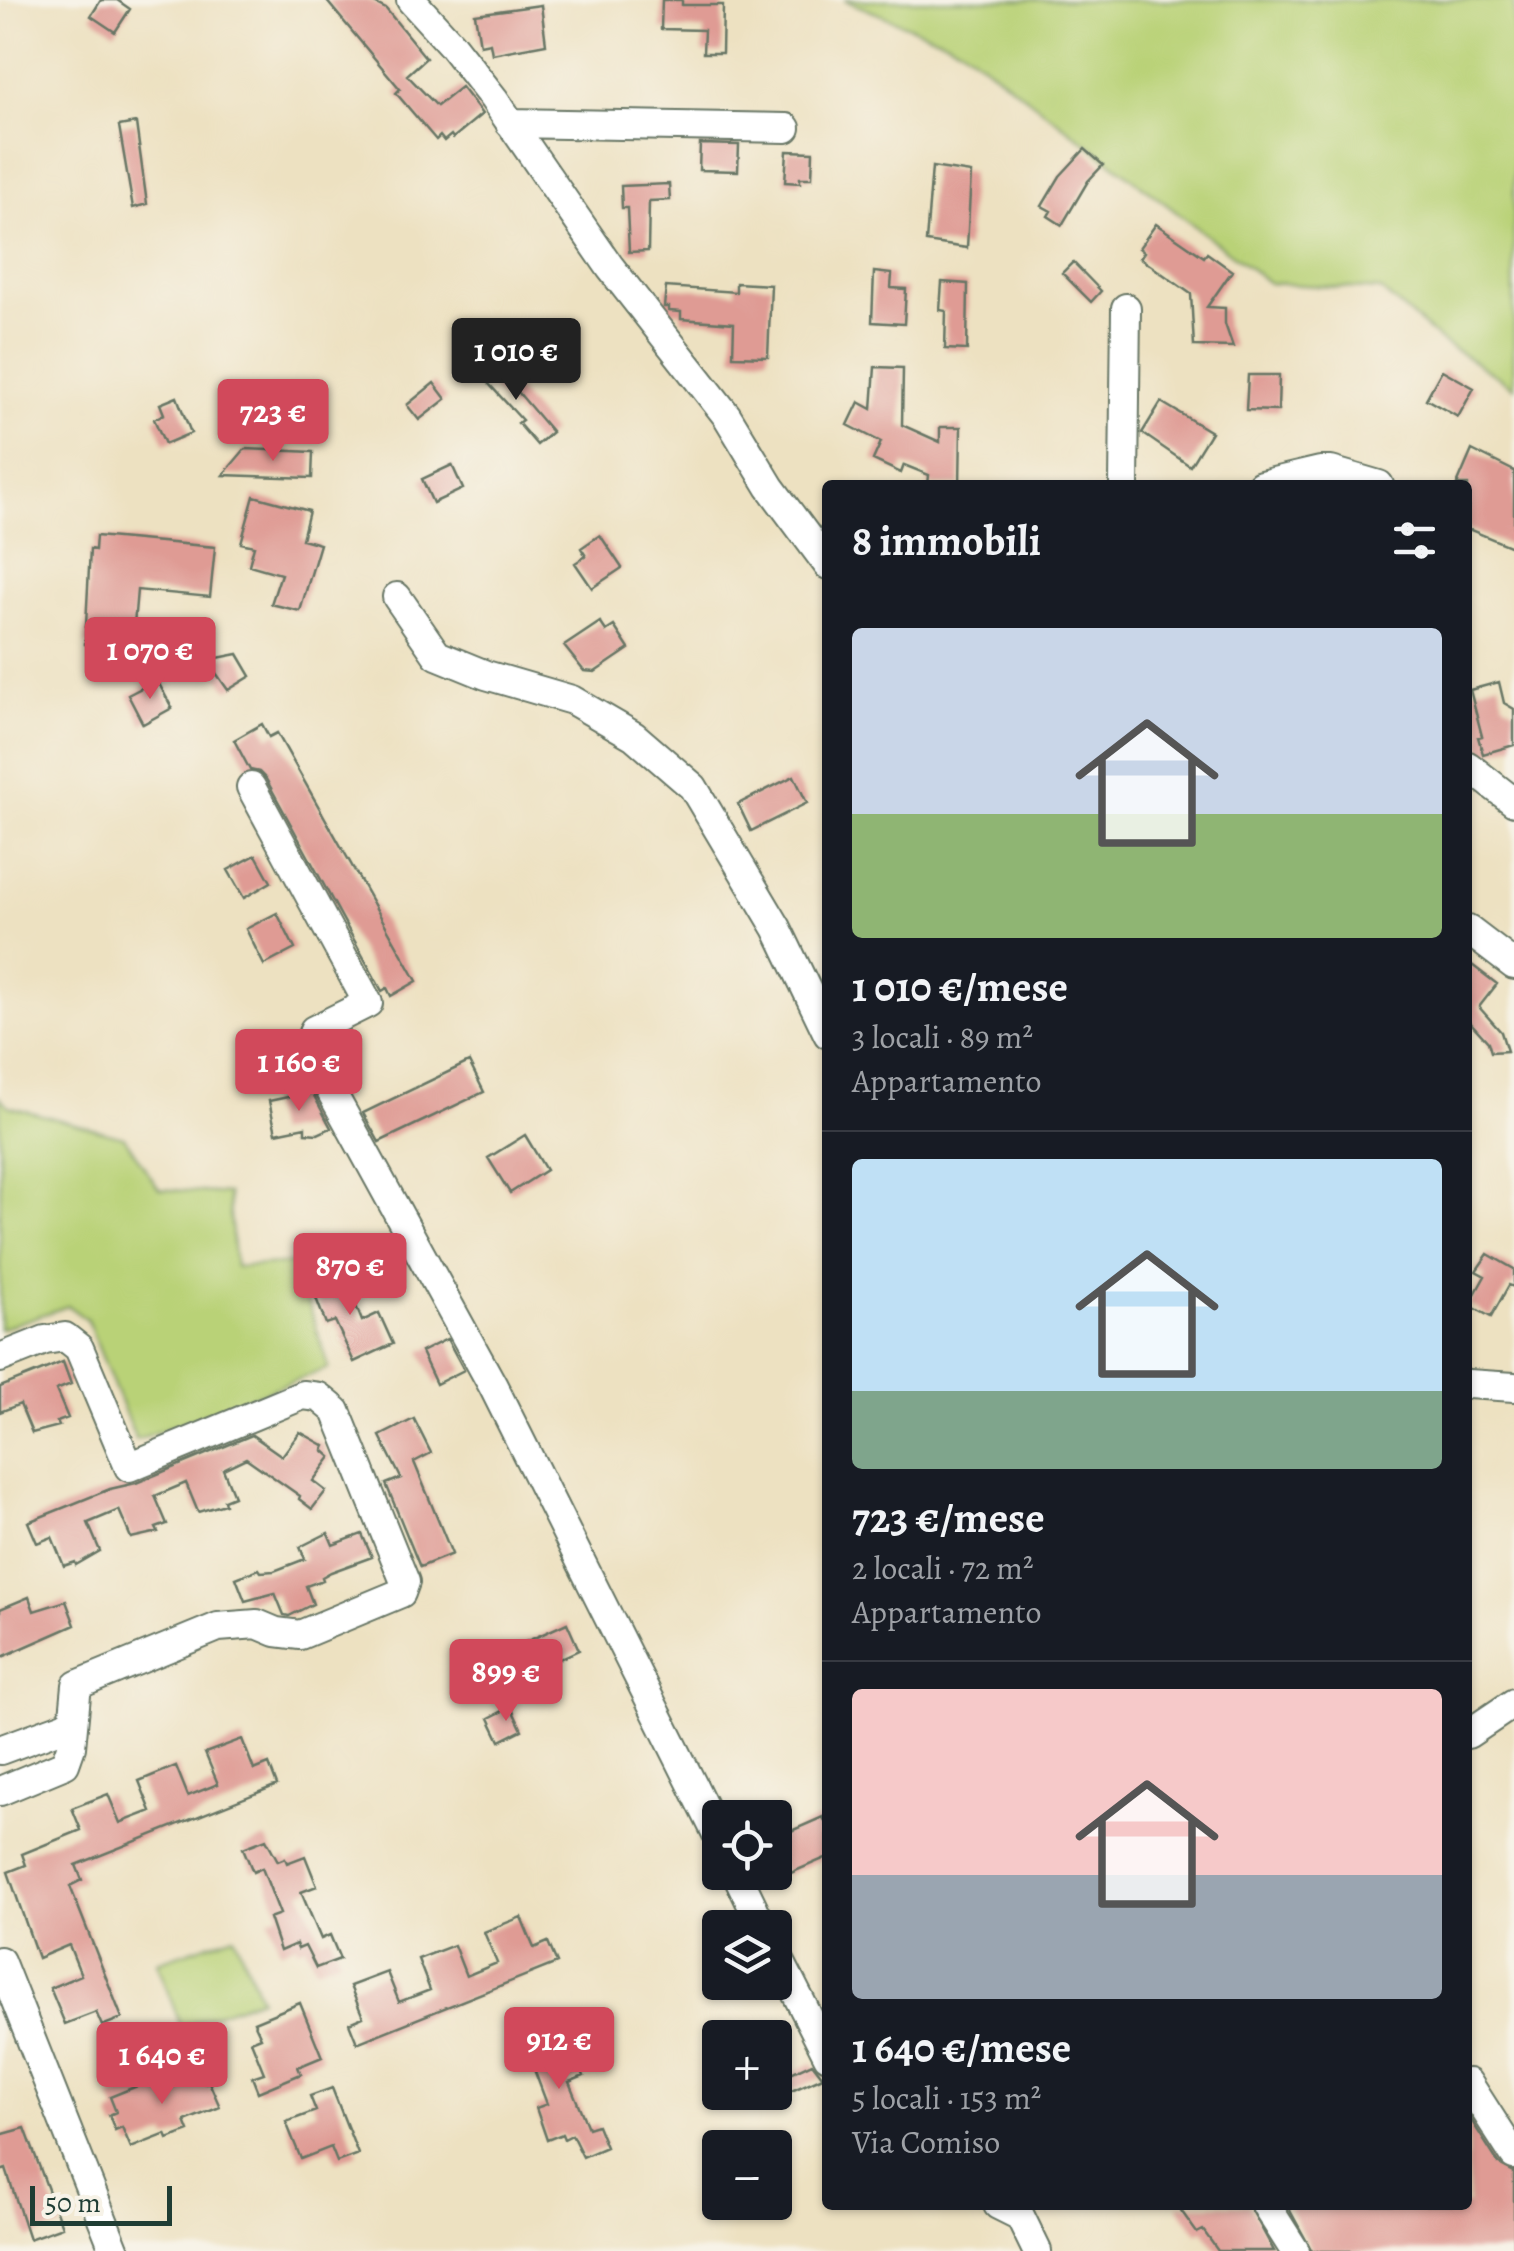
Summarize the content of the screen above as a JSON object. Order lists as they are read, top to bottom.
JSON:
{
  "scale_bar": "50 m",
  "page": {
    "price": [
      "1 010 €",
      "723 €",
      "1 070 €",
      "1 160 €",
      "870 €",
      "899 €",
      "912 €",
      "1 640 €"
    ],
    "heading": "8 immobili",
    "list": [
      {
        "name": "1 010 €/mese",
        "note": "3 locali · 89 m² · Appartamento"
      },
      {
        "name": "723 €/mese",
        "note": "2 locali · 72 m² · Appartamento"
      },
      {
        "name": "1 640 €/mese",
        "note": "5 locali · 153 m² · Via Comiso"
      }
    ],
    "map_buttons": ["+", "−"],
    "scale": "50 m"
  }
}
